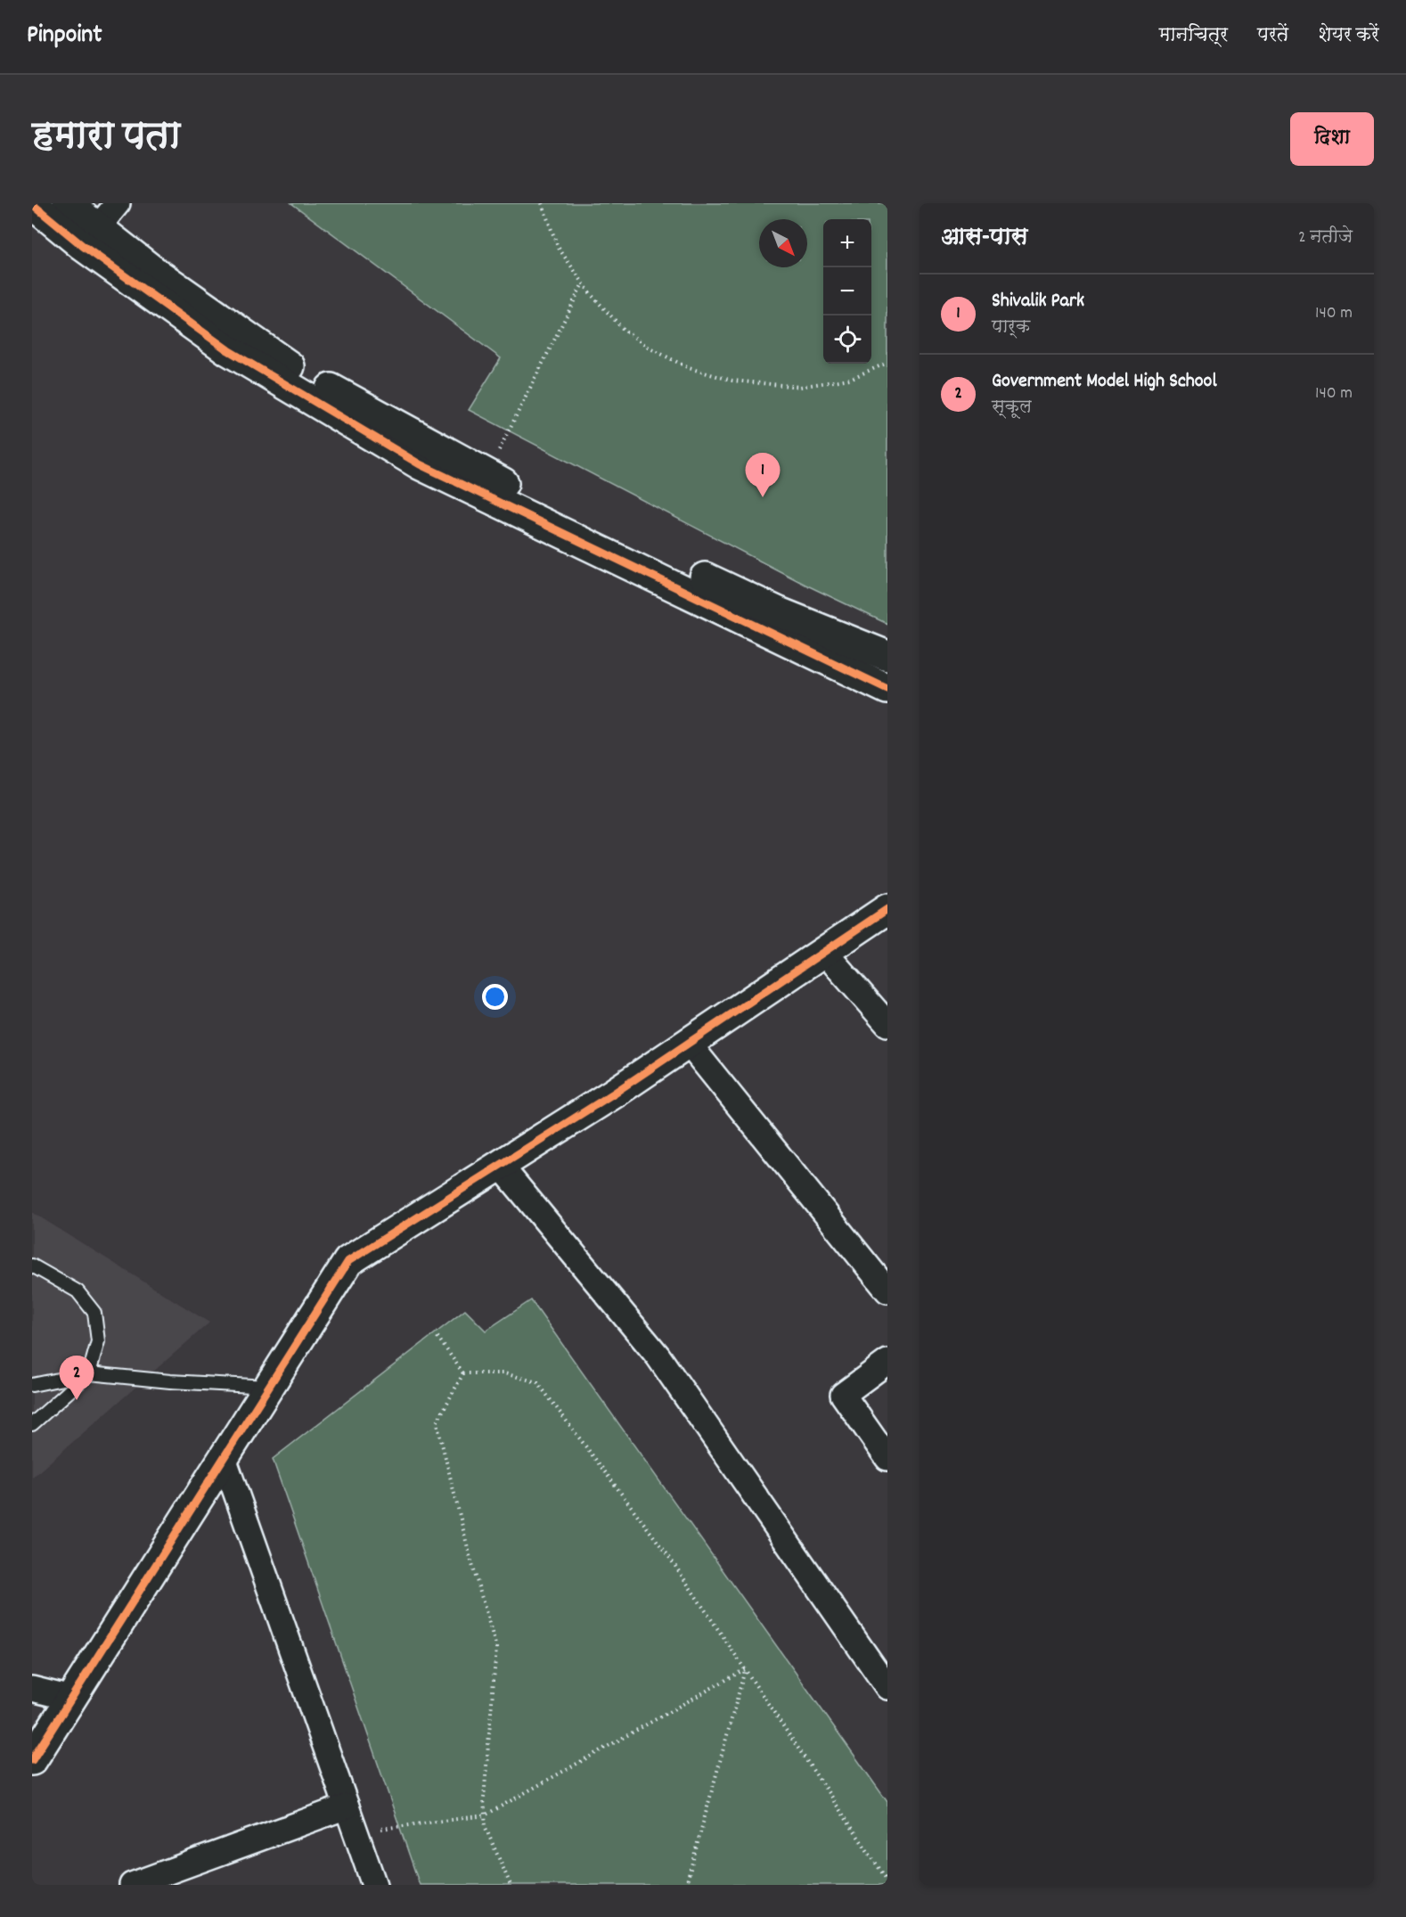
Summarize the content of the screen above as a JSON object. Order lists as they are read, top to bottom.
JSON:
{
  "north": "bottom right",
  "page": {
    "header": "Pinpoint",
    "nav": ["मानचित्र", "परतें", "शेयर करें"],
    "title": "हमारा पता",
    "buttons": "दिशा",
    "heading": ["आस-पास", "2 नतीजे"],
    "map_buttons": ["+", "−"],
    "list": [
      {
        "mark": "1",
        "name": "Shivalik Park",
        "note": "पार्क",
        "value": "140 m"
      },
      {
        "mark": "2",
        "name": "Government Model High School",
        "note": "स्कूल",
        "value": "140 m"
      }
    ],
    "pins": ["1", "2"]
  }
}
